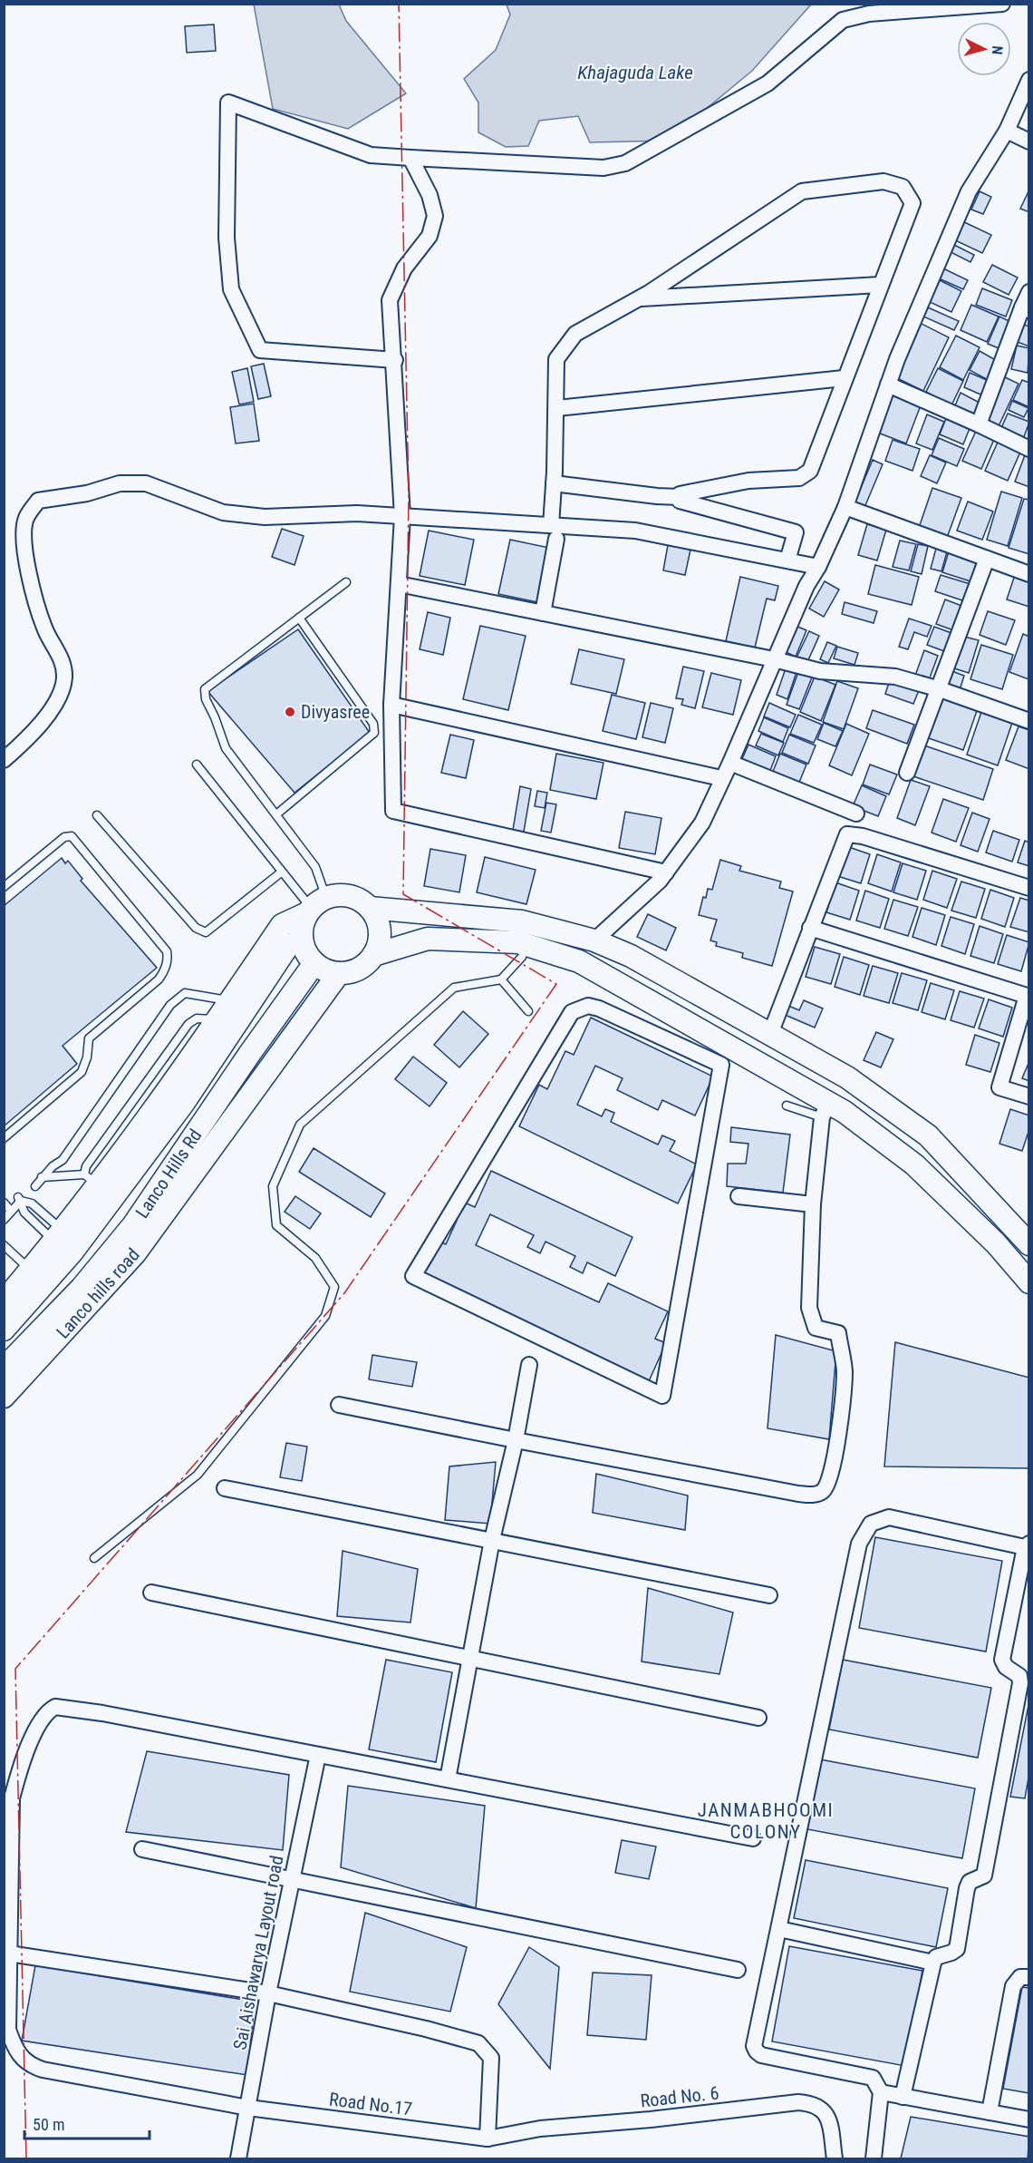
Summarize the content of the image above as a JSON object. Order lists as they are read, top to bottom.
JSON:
{
  "streets": {
    "main road": ["Lanco Hills Rd", "Lanco hills road"],
    "street": ["Sai Aishawarya Layout road", "Road No. 6", "Road No.17"]
  },
  "crossings": [
    ["Lanco Hills Rd", "Lanco hills road"],
    ["Sai Aishawarya Layout road", "Road No.17"],
    ["Road No. 6", "Road No.17"]
  ],
  "districts": ["JANMABHOOMI COLONY"],
  "water": ["Khajaguda Lake"],
  "places": ["Divyasree"],
  "scale_bar": "50 m",
  "north": "right"
}
